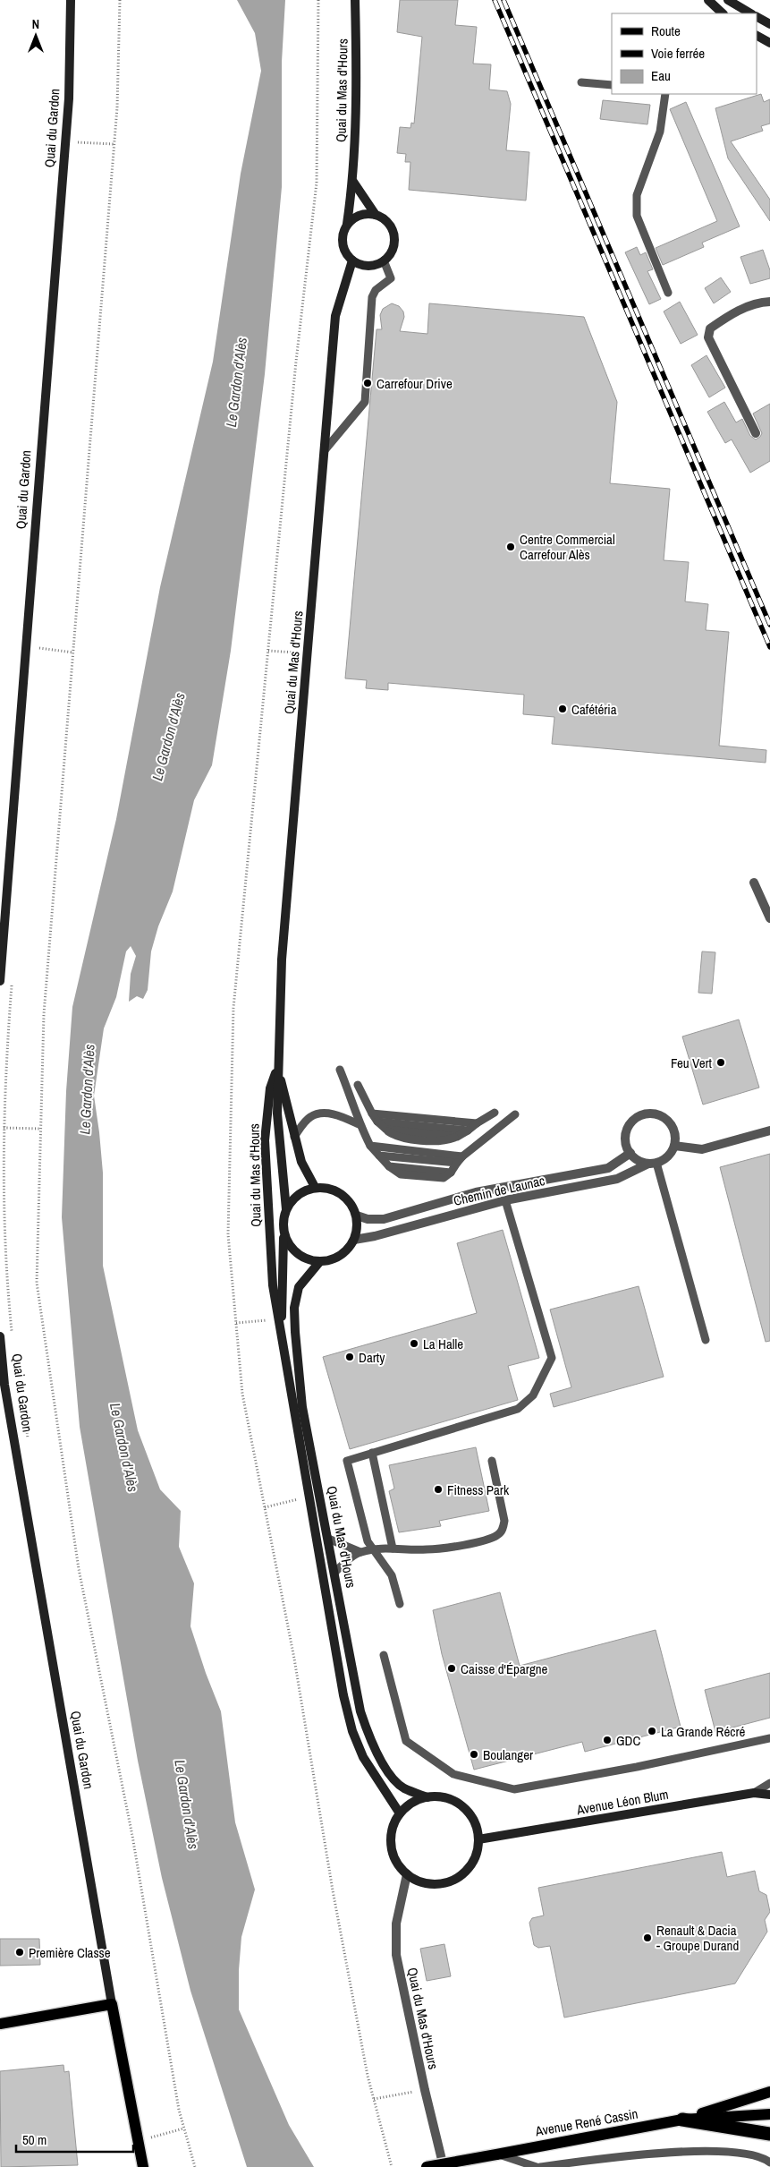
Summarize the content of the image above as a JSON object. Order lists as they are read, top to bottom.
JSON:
{
  "streets": {
    "main road": ["Quai du Gardon", "Avenue René Cassin"],
    "street": ["Quai du Mas d'Hours", "Chemin de Launac", "Avenue Léon Blum"]
  },
  "crossings": [
    ["Quai du Mas d'Hours", "Chemin de Launac"],
    ["Quai du Mas d'Hours", "Avenue Léon Blum"]
  ],
  "water": ["Le Gardon d'Alès"],
  "places": [
    "Carrefour Drive",
    "Centre Commercial Carrefour Alès",
    "Cafétéria",
    "Feu Vert",
    "La Halle",
    "Darty",
    "Fitness Park",
    "Caisse d'Épargne",
    "La Grande Récré",
    "GDC",
    "Boulanger",
    "Renault & Dacia - Groupe Durand",
    "Première Classe"
  ],
  "legend": ["Route", "Voie ferrée", "Eau"],
  "scale_bar": "50 m",
  "north": "top"
}
